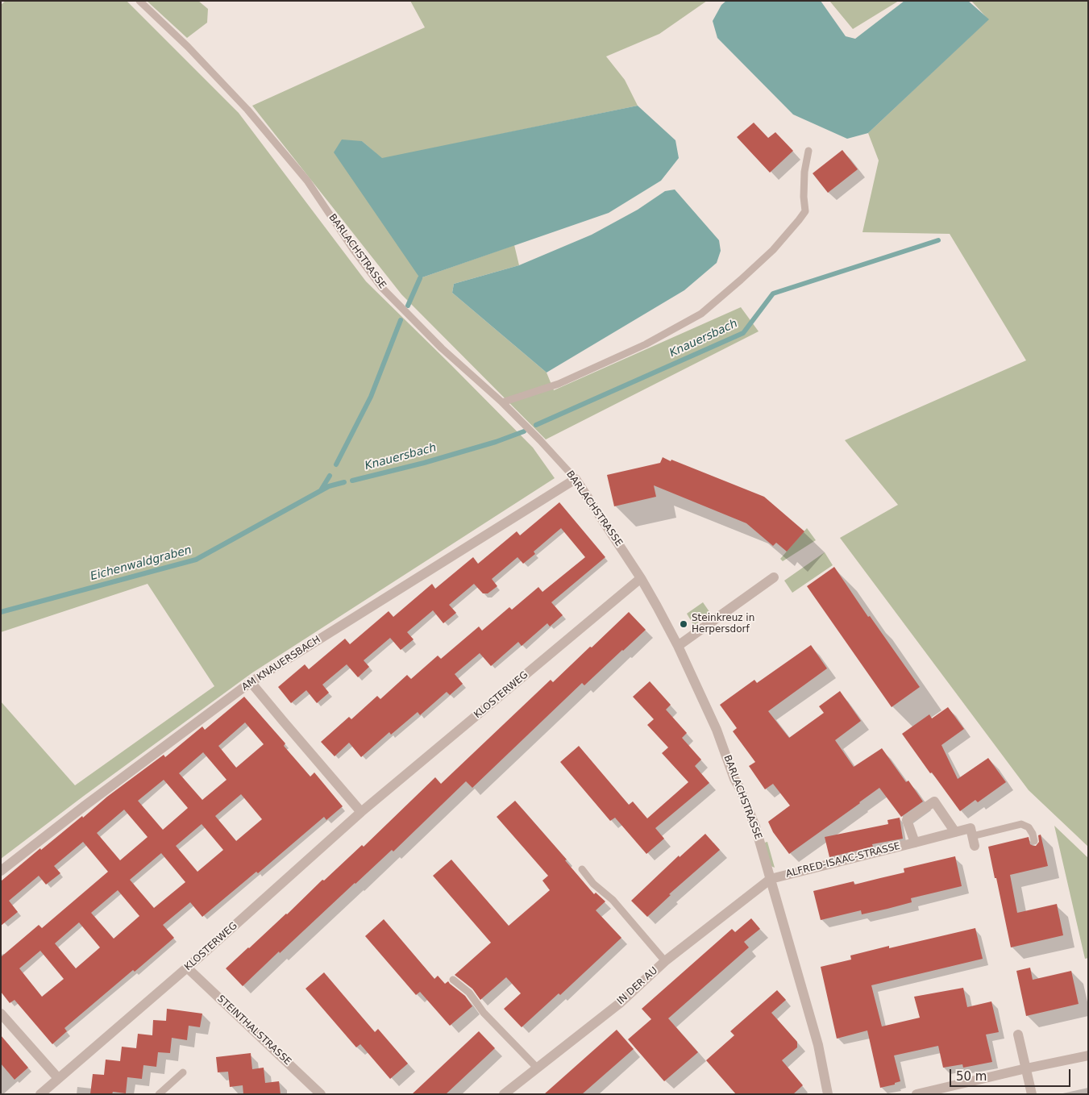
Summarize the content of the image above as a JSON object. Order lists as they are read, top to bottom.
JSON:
{
  "streets": {
    "street": [
      "BARLACHSTRASSE",
      "AM KNAUERSBACH",
      "KLOSTERWEG",
      "ALFRED-ISAAC-STRASSE",
      "IN DER AU",
      "STEINTHALSTRASSE"
    ]
  },
  "crossings": [
    ["BARLACHSTRASSE", "AM KNAUERSBACH"],
    ["BARLACHSTRASSE", "KLOSTERWEG"],
    ["BARLACHSTRASSE", "ALFRED-ISAAC-STRASSE"],
    ["BARLACHSTRASSE", "IN DER AU"],
    ["KLOSTERWEG", "STEINTHALSTRASSE"],
    ["ALFRED-ISAAC-STRASSE", "IN DER AU"]
  ],
  "water": ["Knauersbach", "Eichenwaldgraben"],
  "places": ["Steinkreuz in Herpersdorf"],
  "scale_bar": "50 m"
}
